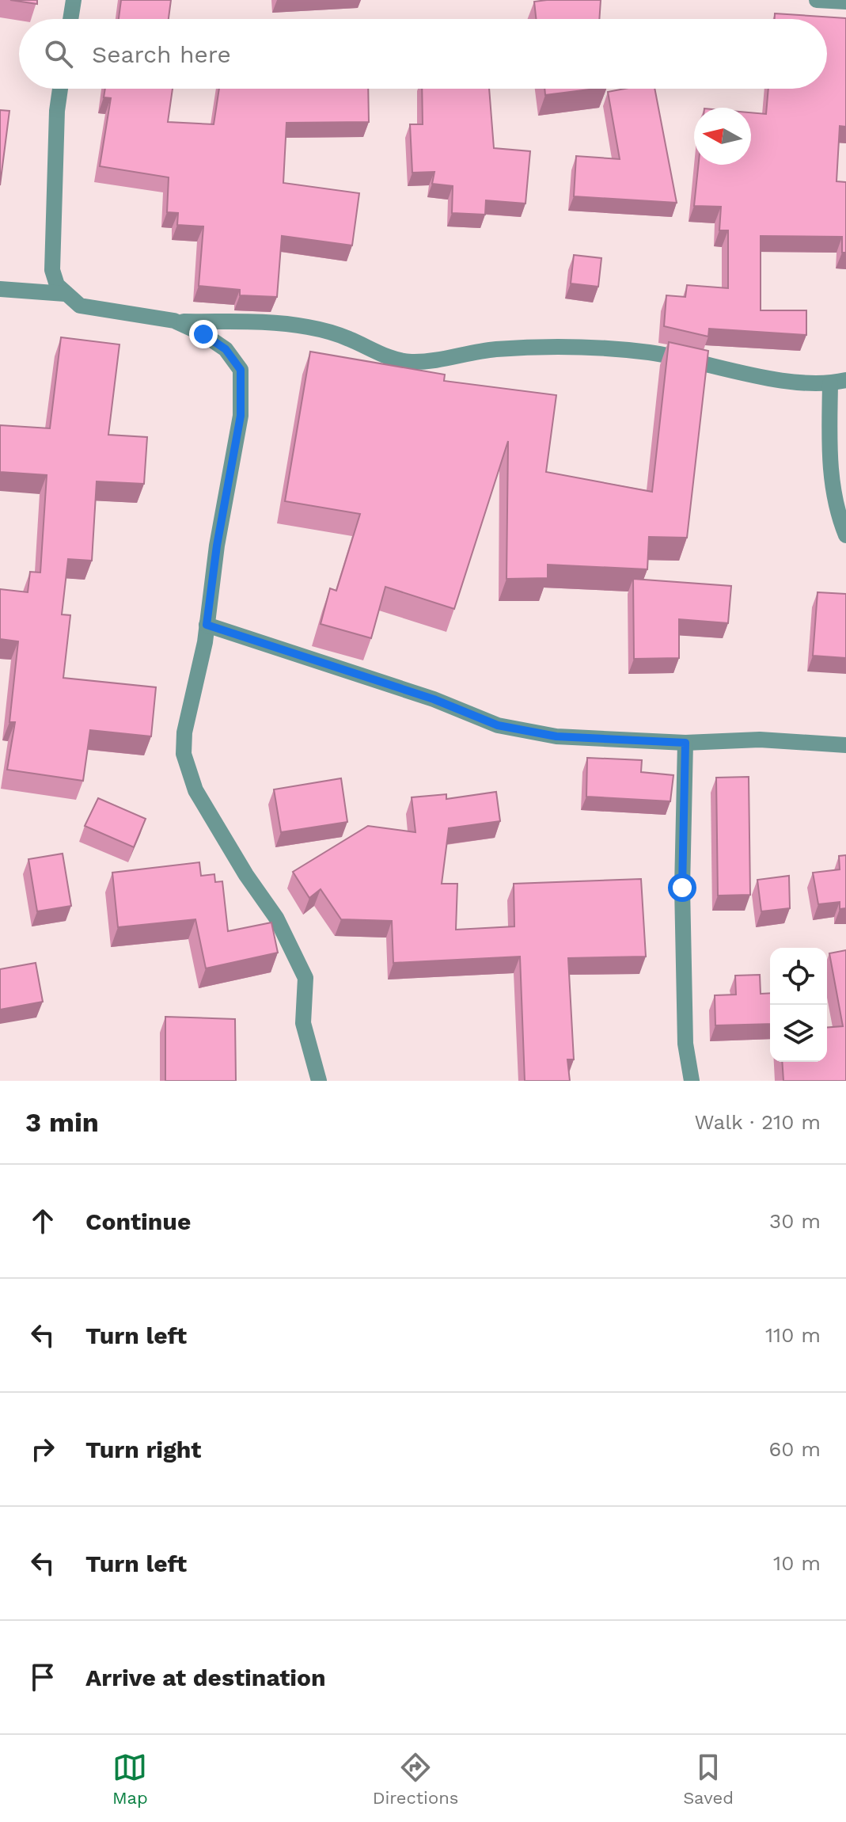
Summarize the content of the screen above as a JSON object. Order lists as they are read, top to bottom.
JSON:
{
  "north": "left",
  "page": {
    "search": "Search here",
    "heading": ["3 min", "Walk · 210 m"],
    "list": [
      ["Continue", "30 m"],
      ["Turn left", "110 m"],
      ["Turn right", "60 m"],
      ["Turn left", "10 m"],
      "Arrive at destination"
    ],
    "nav": ["Map", "Directions", "Saved"]
  }
}
